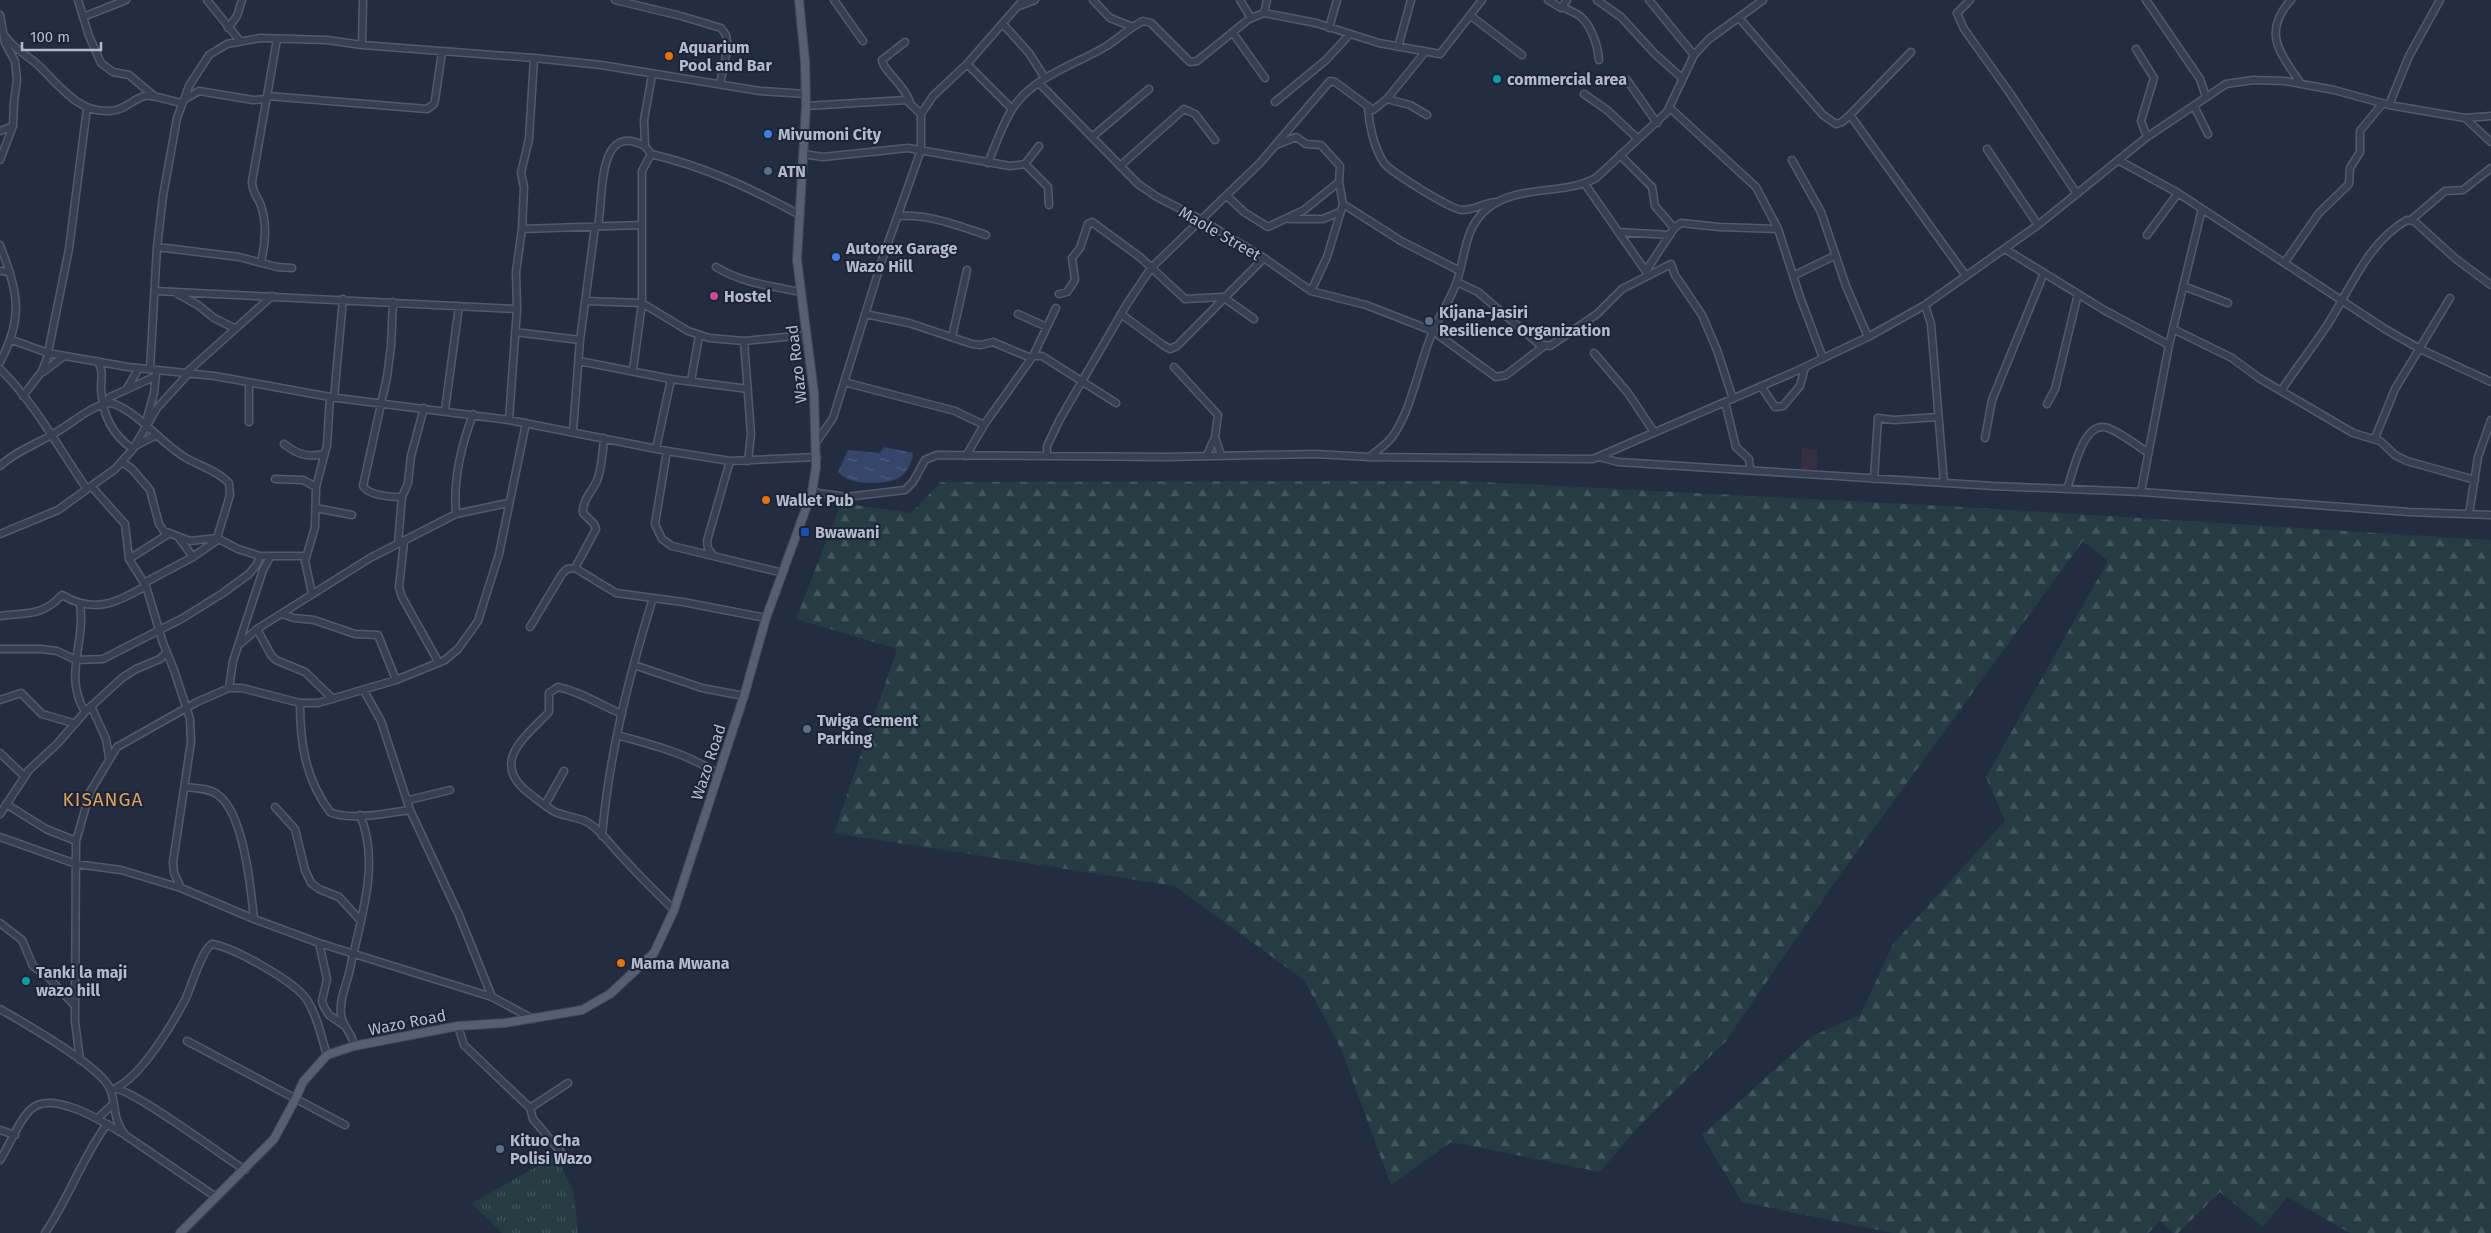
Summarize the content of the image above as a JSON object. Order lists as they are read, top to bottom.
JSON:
{
  "streets": {
    "main road": ["Wazo Road"],
    "street": ["Maole Street"]
  },
  "districts": ["KISANGA"],
  "places": {
    "other": [
      "Aquarium Pool and Bar",
      "commercial area",
      "Mivumoni City",
      "ATN",
      "Autorex Garage Wazo Hill",
      "Hostel",
      "Kijana-Jasiri Resilience Organization",
      "Wallet Pub",
      "Twiga Cement Parking",
      "Mama Mwana",
      "Tanki la maji wazo hill",
      "Kituo Cha Polisi Wazo"
    ],
    "transit": ["Bwawani"]
  },
  "scale_bar": "100 m"
}
